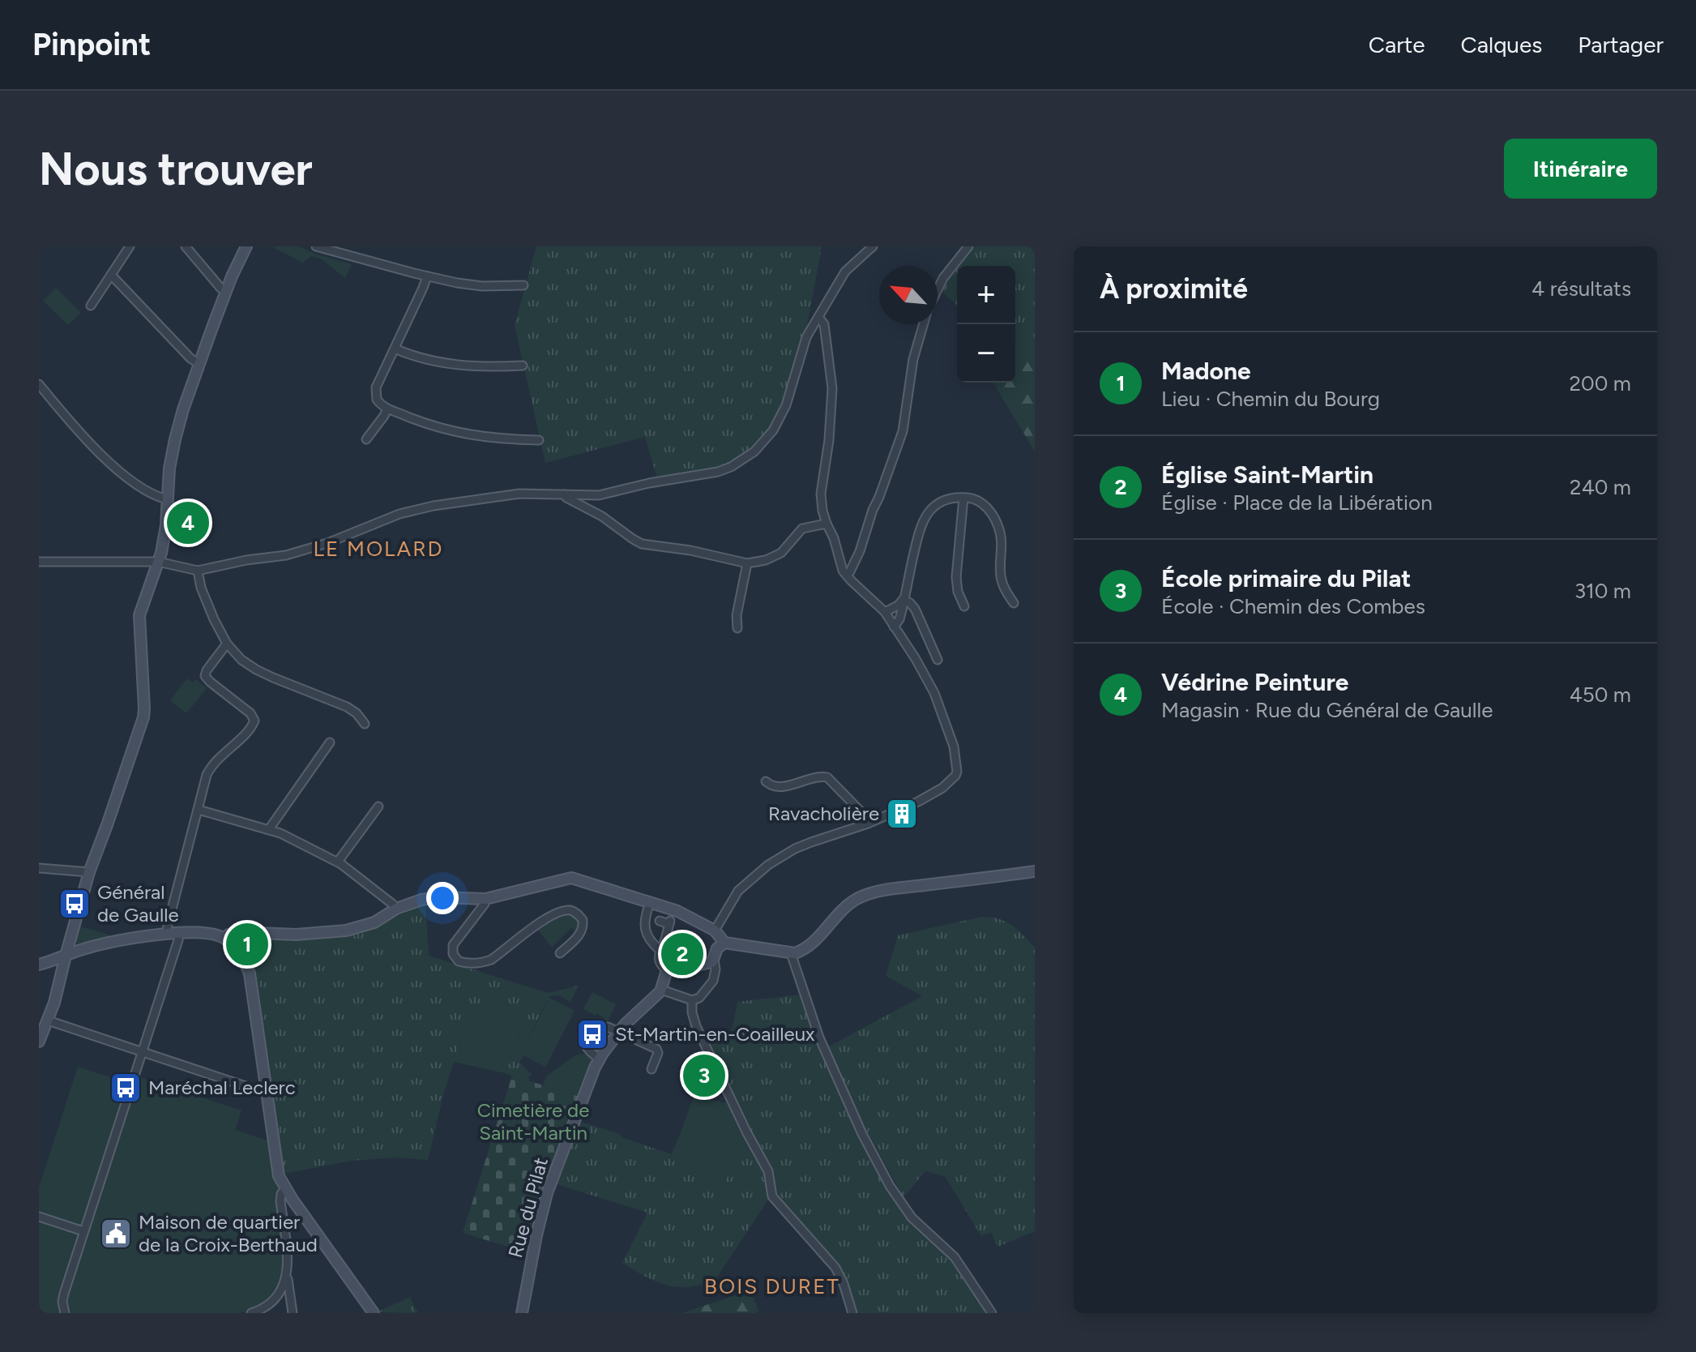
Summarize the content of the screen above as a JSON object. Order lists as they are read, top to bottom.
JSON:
{
  "streets": {
    "street": ["Rue du Pilat"]
  },
  "districts": ["LE MOLARD", "BOIS DURET"],
  "parks": ["Cimetière de Saint-Martin"],
  "places": {
    "building": ["Ravacholière"],
    "bus stop": ["Général de Gaulle", "St-Martin-en-Coailleux", "Maréchal Leclerc"],
    "public building": ["Maison de quartier de la Croix-Berthaud"]
  },
  "north": "top left",
  "page": {
    "header": "Pinpoint",
    "nav": ["Carte", "Calques", "Partager"],
    "buttons": "Itinéraire",
    "title": "Nous trouver",
    "heading": ["À proximité", "4 résultats"],
    "map_buttons": ["+", "−"],
    "list": [
      {
        "mark": "1",
        "name": "Madone",
        "note": "Lieu · Chemin du Bourg",
        "value": "200 m"
      },
      {
        "mark": "2",
        "name": "Église Saint-Martin",
        "note": "Église · Place de la Libération",
        "value": "240 m"
      },
      {
        "mark": "3",
        "name": "École primaire du Pilat",
        "note": "École · Chemin des Combes",
        "value": "310 m"
      },
      {
        "mark": "4",
        "name": "Védrine Peinture",
        "note": "Magasin · Rue du Général de Gaulle",
        "value": "450 m"
      }
    ],
    "pins": [
      "4",
      "1",
      "2",
      "3"
    ]
  }
}
